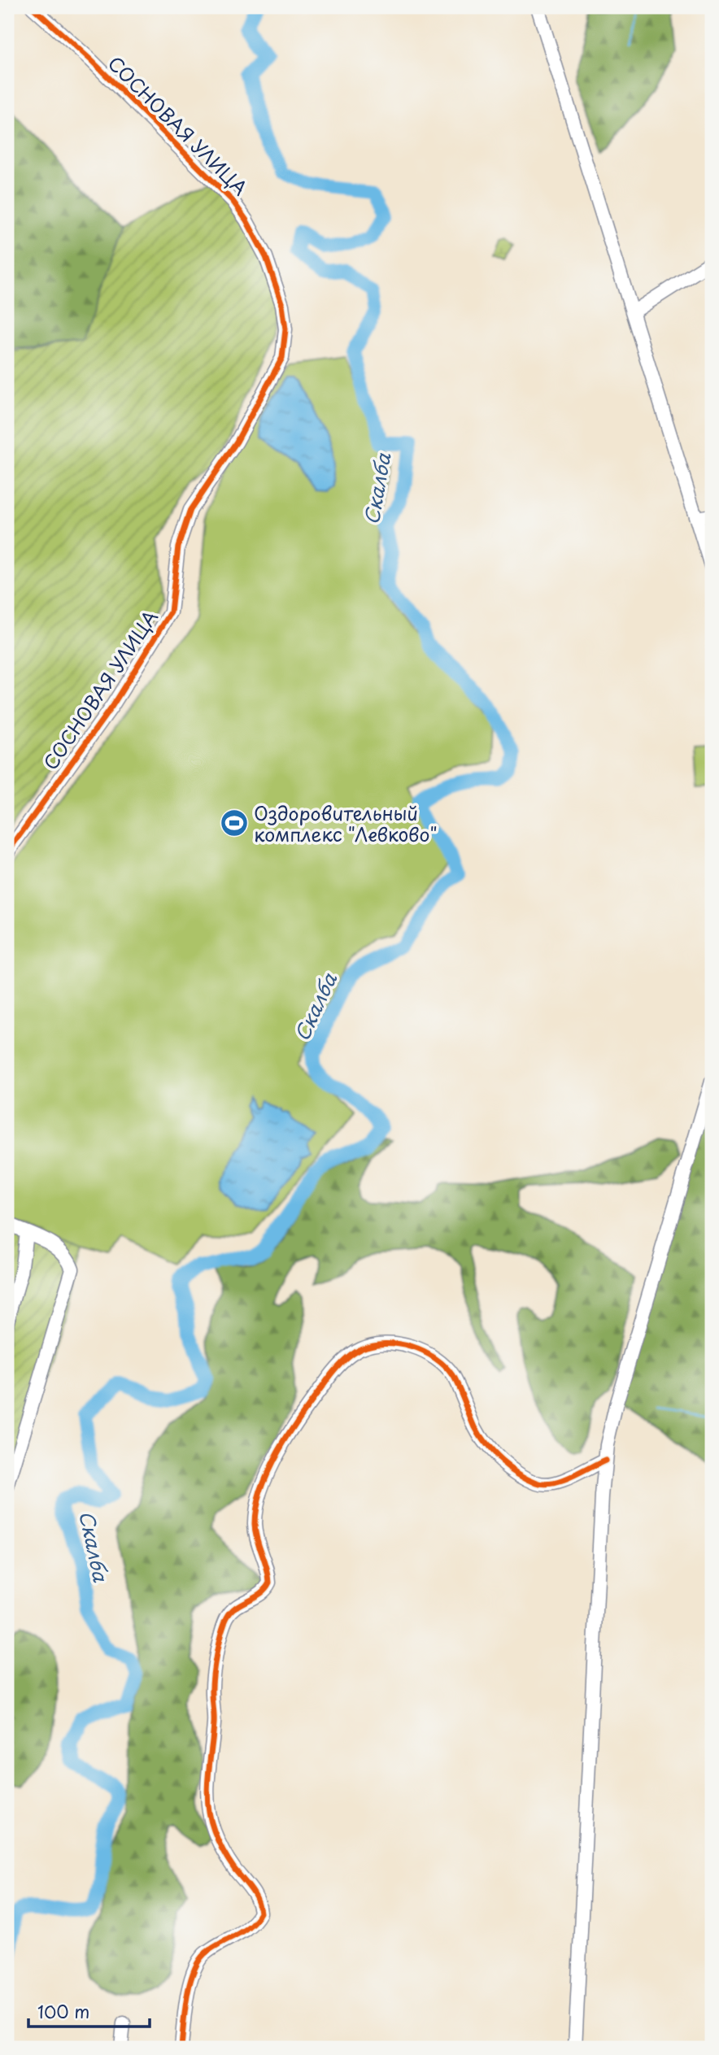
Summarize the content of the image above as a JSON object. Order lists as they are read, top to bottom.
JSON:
{
  "streets": {
    "street": ["СОСНОВАЯ УЛИЦА"]
  },
  "water": ["Скалба"],
  "places": {
    "sports": ["Оздоровительный комплекс \"Левково\""]
  },
  "scale_bar": "100 m"
}
